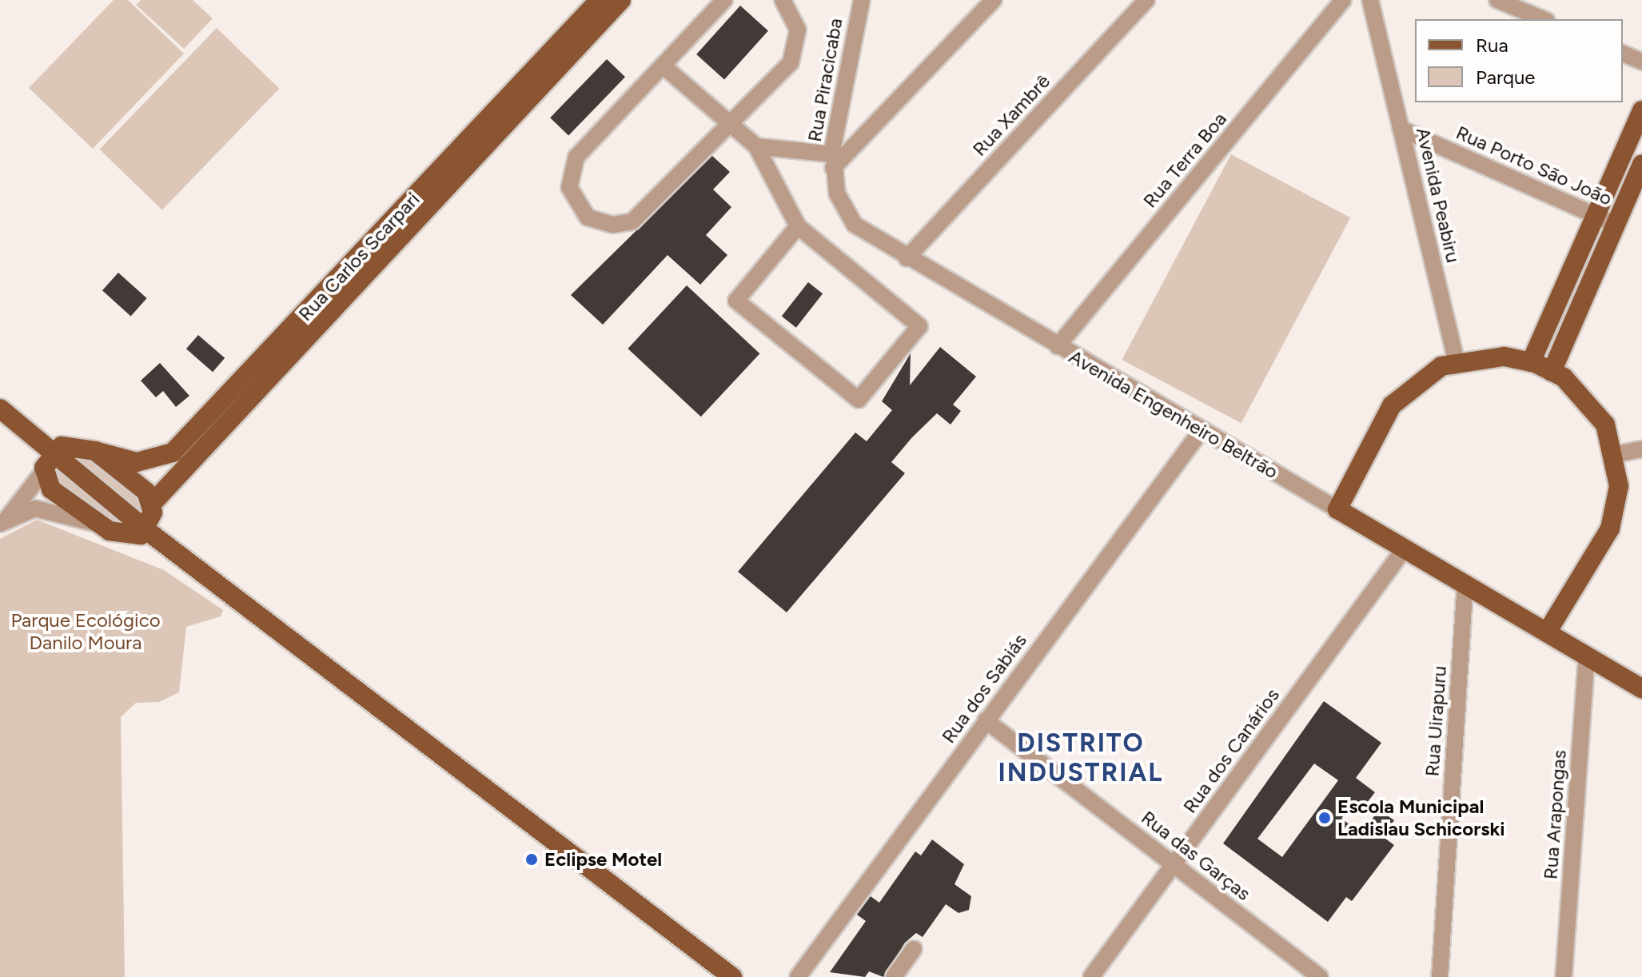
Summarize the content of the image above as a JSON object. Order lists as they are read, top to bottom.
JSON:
{
  "streets": {
    "main road": ["Rua Carlos Scarpari", "Avenida Engenheiro Beltrão"],
    "street": [
      "Rua Piracicaba",
      "Rua Xambrê",
      "Rua Terra Boa",
      "Rua Porto São João",
      "Avenida Peabiru",
      "Rua dos Sabiás",
      "Rua Uirapuru",
      "Rua dos Canários",
      "Rua Arapongas",
      "Rua das Garças"
    ]
  },
  "crossings": [
    ["Rua Piracicaba", "Avenida Engenheiro Beltrão"],
    ["Rua Xambrê", "Avenida Engenheiro Beltrão"],
    ["Rua Terra Boa", "Avenida Engenheiro Beltrão"],
    ["Rua Porto São João", "Avenida Peabiru"],
    ["Avenida Engenheiro Beltrão", "Rua dos Sabiás"],
    ["Avenida Engenheiro Beltrão", "Rua Uirapuru"],
    ["Avenida Engenheiro Beltrão", "Rua dos Canários"],
    ["Avenida Engenheiro Beltrão", "Rua Arapongas"],
    ["Rua dos Sabiás", "Rua das Garças"],
    ["Rua dos Canários", "Rua das Garças"]
  ],
  "districts": ["DISTRITO INDUSTRIAL"],
  "parks": ["Parque Ecológico Danilo Moura"],
  "places": ["Escola Municipal Ladislau Schicorski", "Eclipse Motel"],
  "legend": ["Rua", "Parque"]
}
